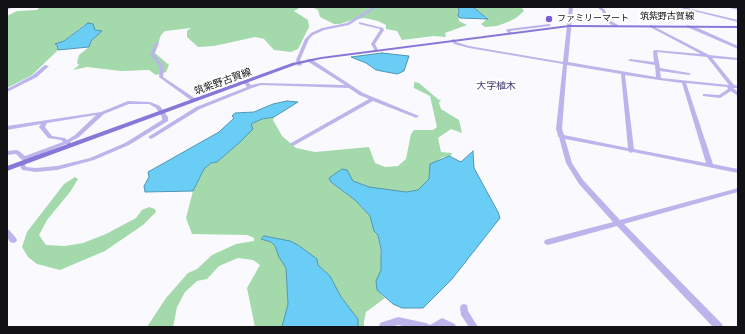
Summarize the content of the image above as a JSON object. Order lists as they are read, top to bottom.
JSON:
{
  "streets": {
    "main road": ["筑紫野古賀線"]
  },
  "districts": ["大字植木"],
  "places": ["ファミリーマート"]
}
